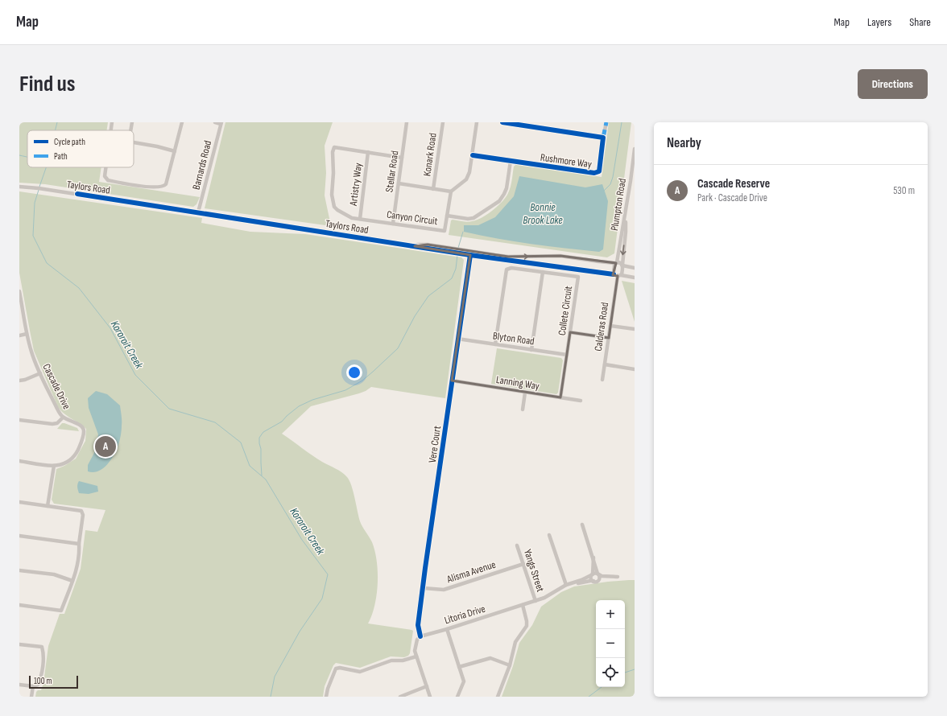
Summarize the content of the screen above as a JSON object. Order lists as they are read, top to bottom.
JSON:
{
  "streets": {
    "street": [
      "Konark Road",
      "Rushmore Way",
      "Barnards Road",
      "Stellar Road",
      "Artistry Way",
      "Taylors Road",
      "Plumpton Road",
      "Canyon Circuit",
      "Collete Circuit",
      "Calderas Road",
      "Blyton Road",
      "Lanning Way",
      "Cascade Drive",
      "Vere Court",
      "Yangs Street",
      "Alisma Avenue",
      "Litoria Drive"
    ]
  },
  "crossings": [
    ["Barnards Road", "Taylors Road"],
    ["Stellar Road", "Canyon Circuit"],
    ["Artistry Way", "Canyon Circuit"],
    ["Taylors Road", "Plumpton Road"],
    ["Taylors Road", "Calderas Road"],
    ["Taylors Road", "Vere Court"],
    ["Plumpton Road", "Calderas Road"],
    ["Collete Circuit", "Blyton Road"],
    ["Collete Circuit", "Lanning Way"],
    ["Blyton Road", "Vere Court"],
    ["Lanning Way", "Vere Court"],
    ["Vere Court", "Alisma Avenue"],
    ["Vere Court", "Litoria Drive"],
    ["Yangs Street", "Alisma Avenue"],
    ["Yangs Street", "Litoria Drive"]
  ],
  "water": ["Bonnie Brook Lake", "Kororoit Creek"],
  "legend": ["Cycle path", "Path"],
  "scale_bar": "100 m",
  "page": {
    "header": "Map",
    "nav": ["Map", "Layers", "Share"],
    "buttons": "Directions",
    "title": "Find us",
    "heading": "Nearby",
    "list": [
      {
        "mark": "A",
        "name": "Cascade Reserve",
        "note": "Park · Cascade Drive",
        "value": "530 m"
      }
    ],
    "pins": "A",
    "map_buttons": ["+", "−"],
    "scale": "100 m"
  }
}
